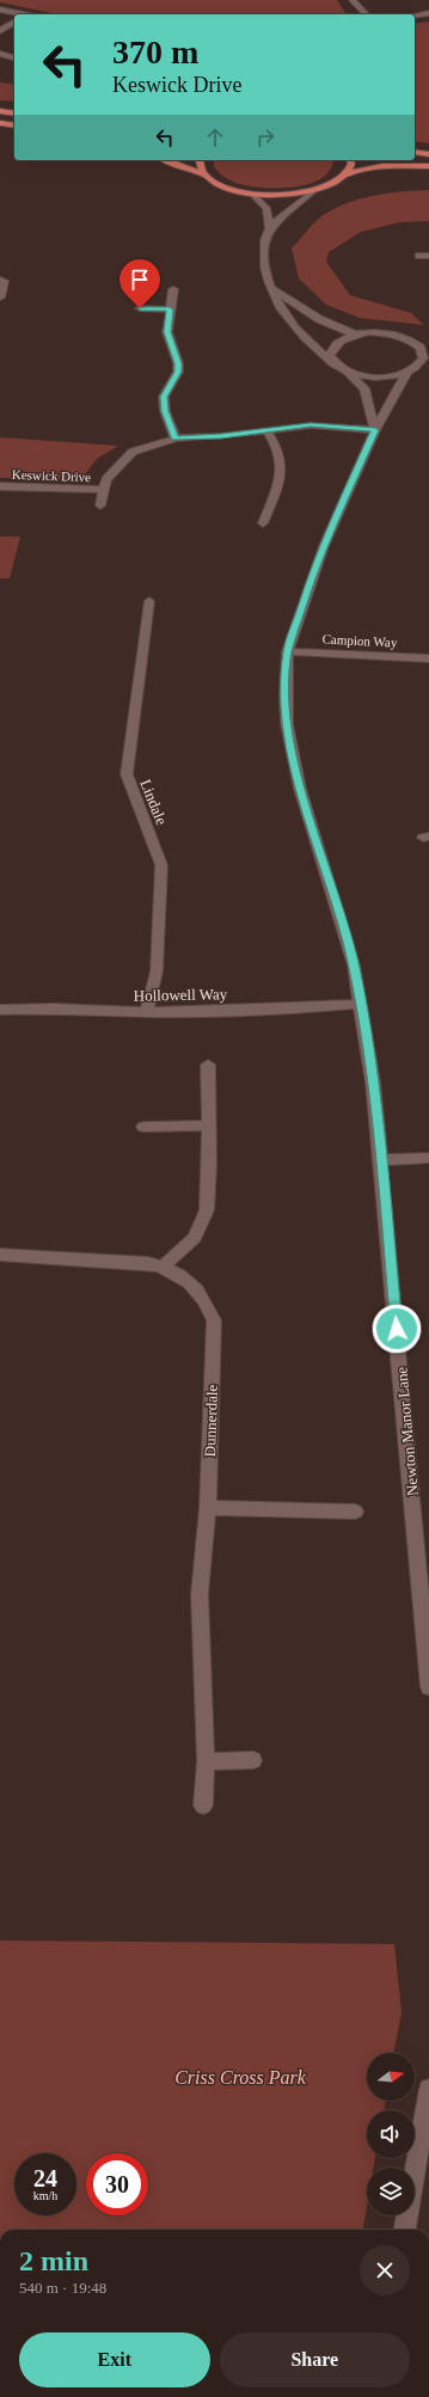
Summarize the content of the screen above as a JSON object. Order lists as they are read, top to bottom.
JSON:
{
  "streets": {
    "street": [
      "Keswick Drive",
      "Campion Way",
      "Lindale",
      "Hollowell Way",
      "Dunnerdale",
      "Newton Manor Lane"
    ]
  },
  "crossings": [
    ["Keswick Drive", "Newton Manor Lane"],
    ["Campion Way", "Newton Manor Lane"],
    ["Lindale", "Hollowell Way"],
    ["Hollowell Way", "Newton Manor Lane"]
  ],
  "parks": ["Criss Cross Park"],
  "north": "right",
  "page": {
    "turn": ["370 m", "Keswick Drive"],
    "speed": "24 km/h",
    "limit": "30",
    "heading": ["2 min", "540 m · 19:48"],
    "buttons": ["Exit", "Share"]
  }
}
